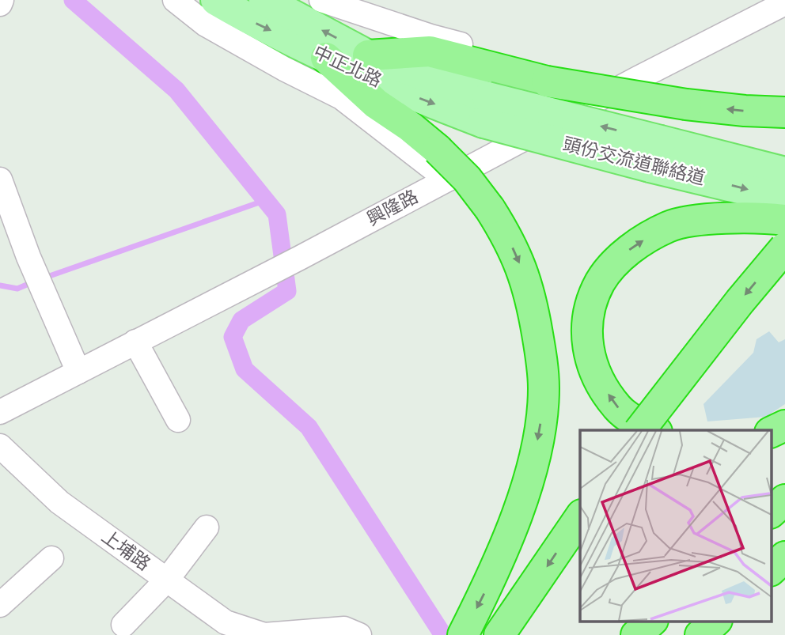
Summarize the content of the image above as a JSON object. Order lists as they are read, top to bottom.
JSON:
{
  "streets": {
    "main road": ["中正北路", "頭份交流道聯絡道"],
    "street": ["興隆路", "上埔路"]
  },
  "crossings": [
    ["中正北路", "頭份交流道聯絡道"]
  ]
}
